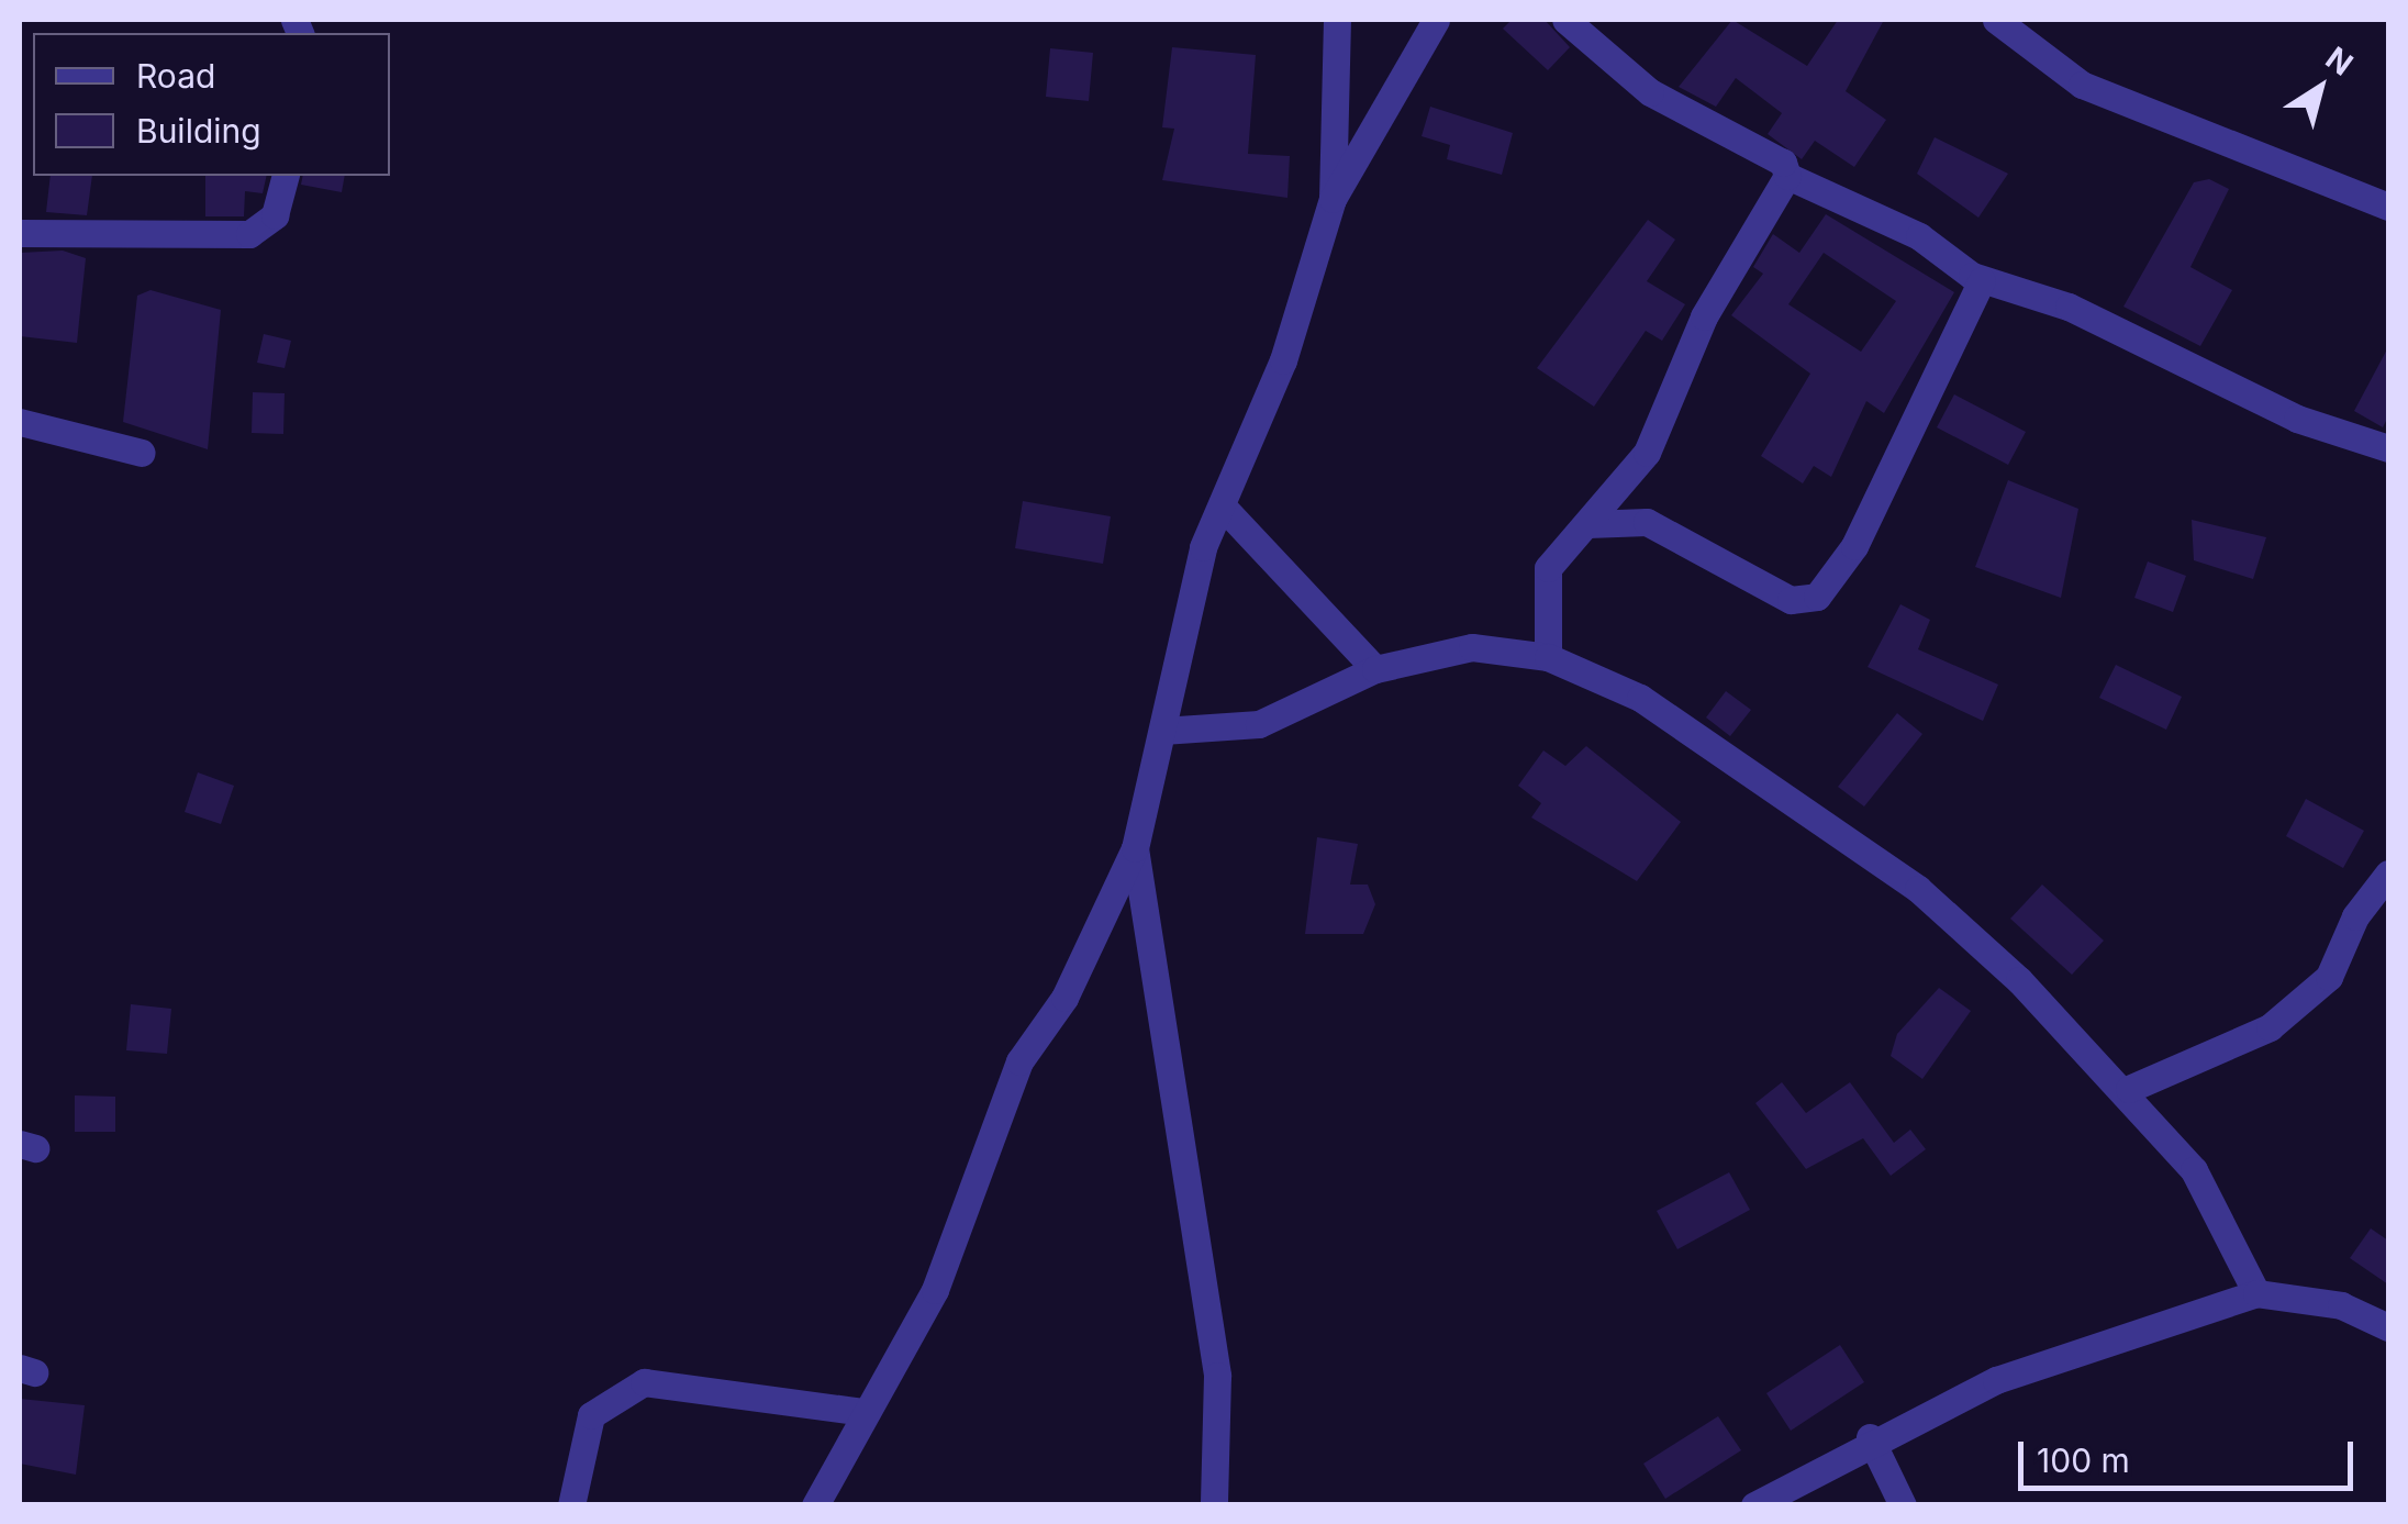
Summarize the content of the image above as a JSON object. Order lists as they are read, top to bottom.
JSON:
{
  "legend": ["Road", "Building"],
  "scale_bar": "100 m",
  "north": "top right"
}
